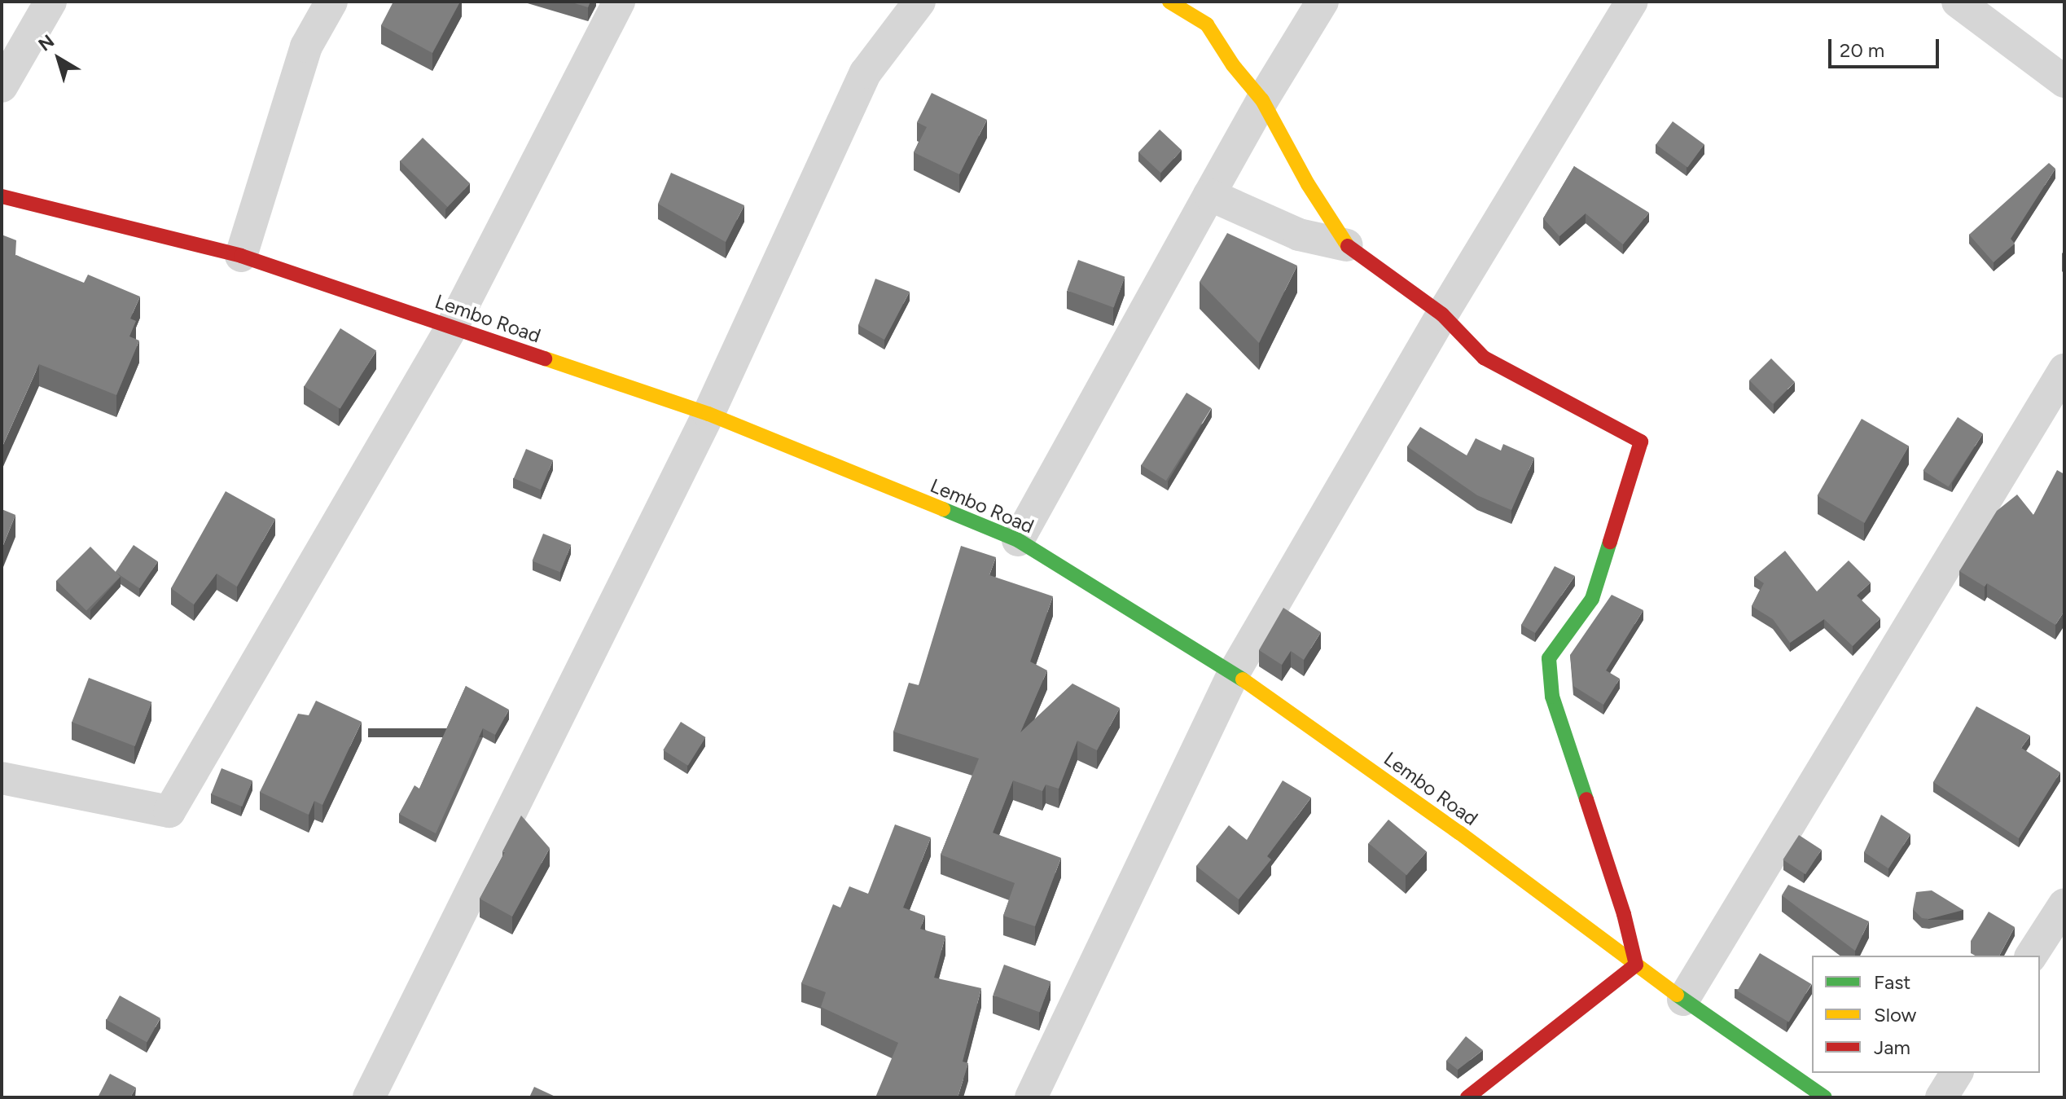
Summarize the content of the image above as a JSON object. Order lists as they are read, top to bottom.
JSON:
{
  "streets": {
    "street": ["Lembo Road"]
  },
  "legend": ["Fast", "Slow", "Jam"],
  "scale_bar": "20 m",
  "north": "top left"
}
